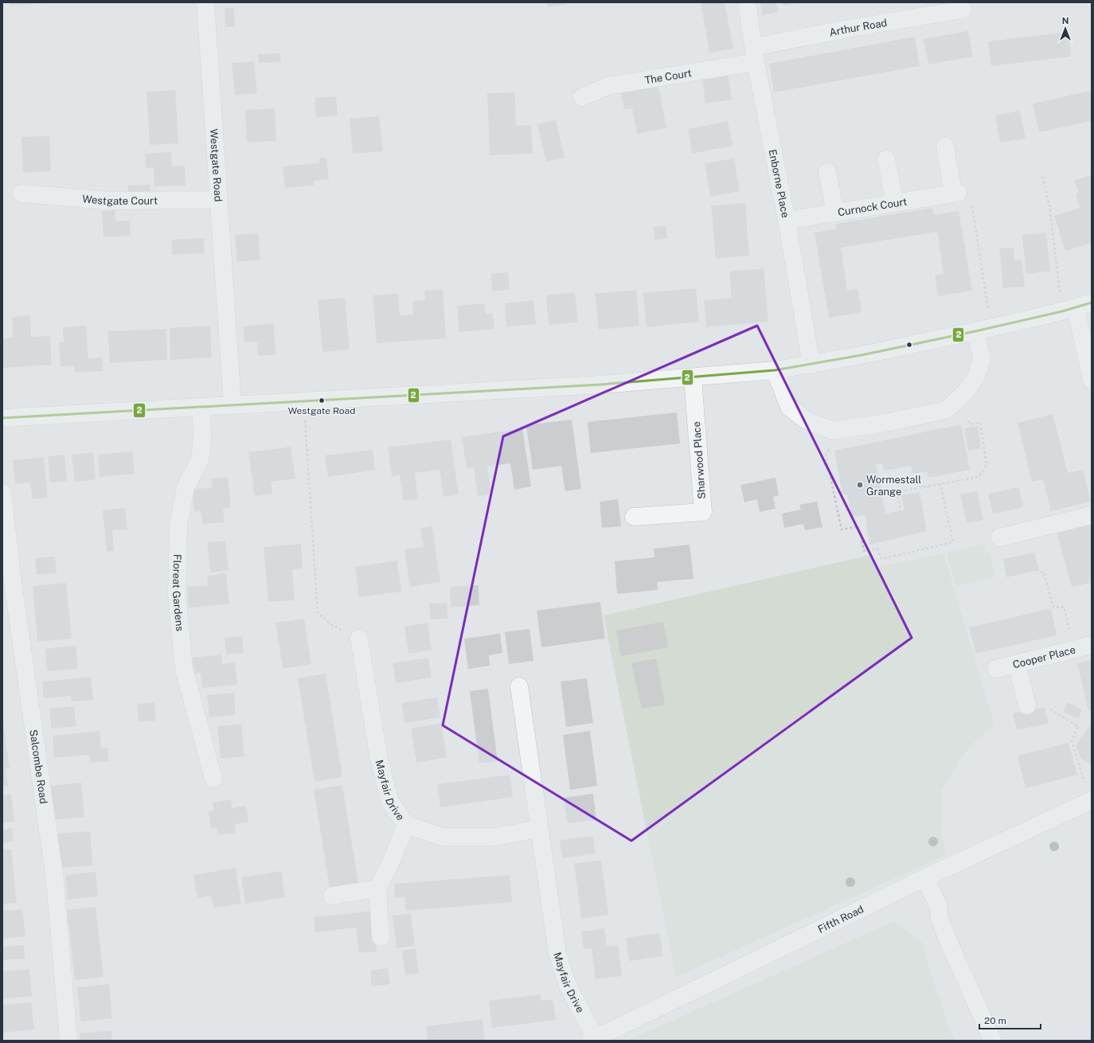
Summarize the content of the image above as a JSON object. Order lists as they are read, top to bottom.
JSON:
{
  "streets": {
    "street": [
      "Arthur Road",
      "The Court",
      "Westgate Road",
      "Enborne Place",
      "Westgate Court",
      "Curnock Court",
      "Sharwood Place",
      "Floreat Gardens",
      "Cooper Place",
      "Salcombe Road",
      "Mayfair Drive",
      "Fifth Road"
    ]
  },
  "crossings": [
    ["Arthur Road", "The Court"],
    ["Arthur Road", "Enborne Place"],
    ["The Court", "Enborne Place"],
    ["Westgate Road", "Westgate Court"],
    ["Enborne Place", "Curnock Court"],
    ["Mayfair Drive", "Fifth Road"]
  ],
  "places": ["Westgate Road", "Wormestall Grange"],
  "lines": ["transit line 2"],
  "scale_bar": "20 m",
  "north": "top"
}
